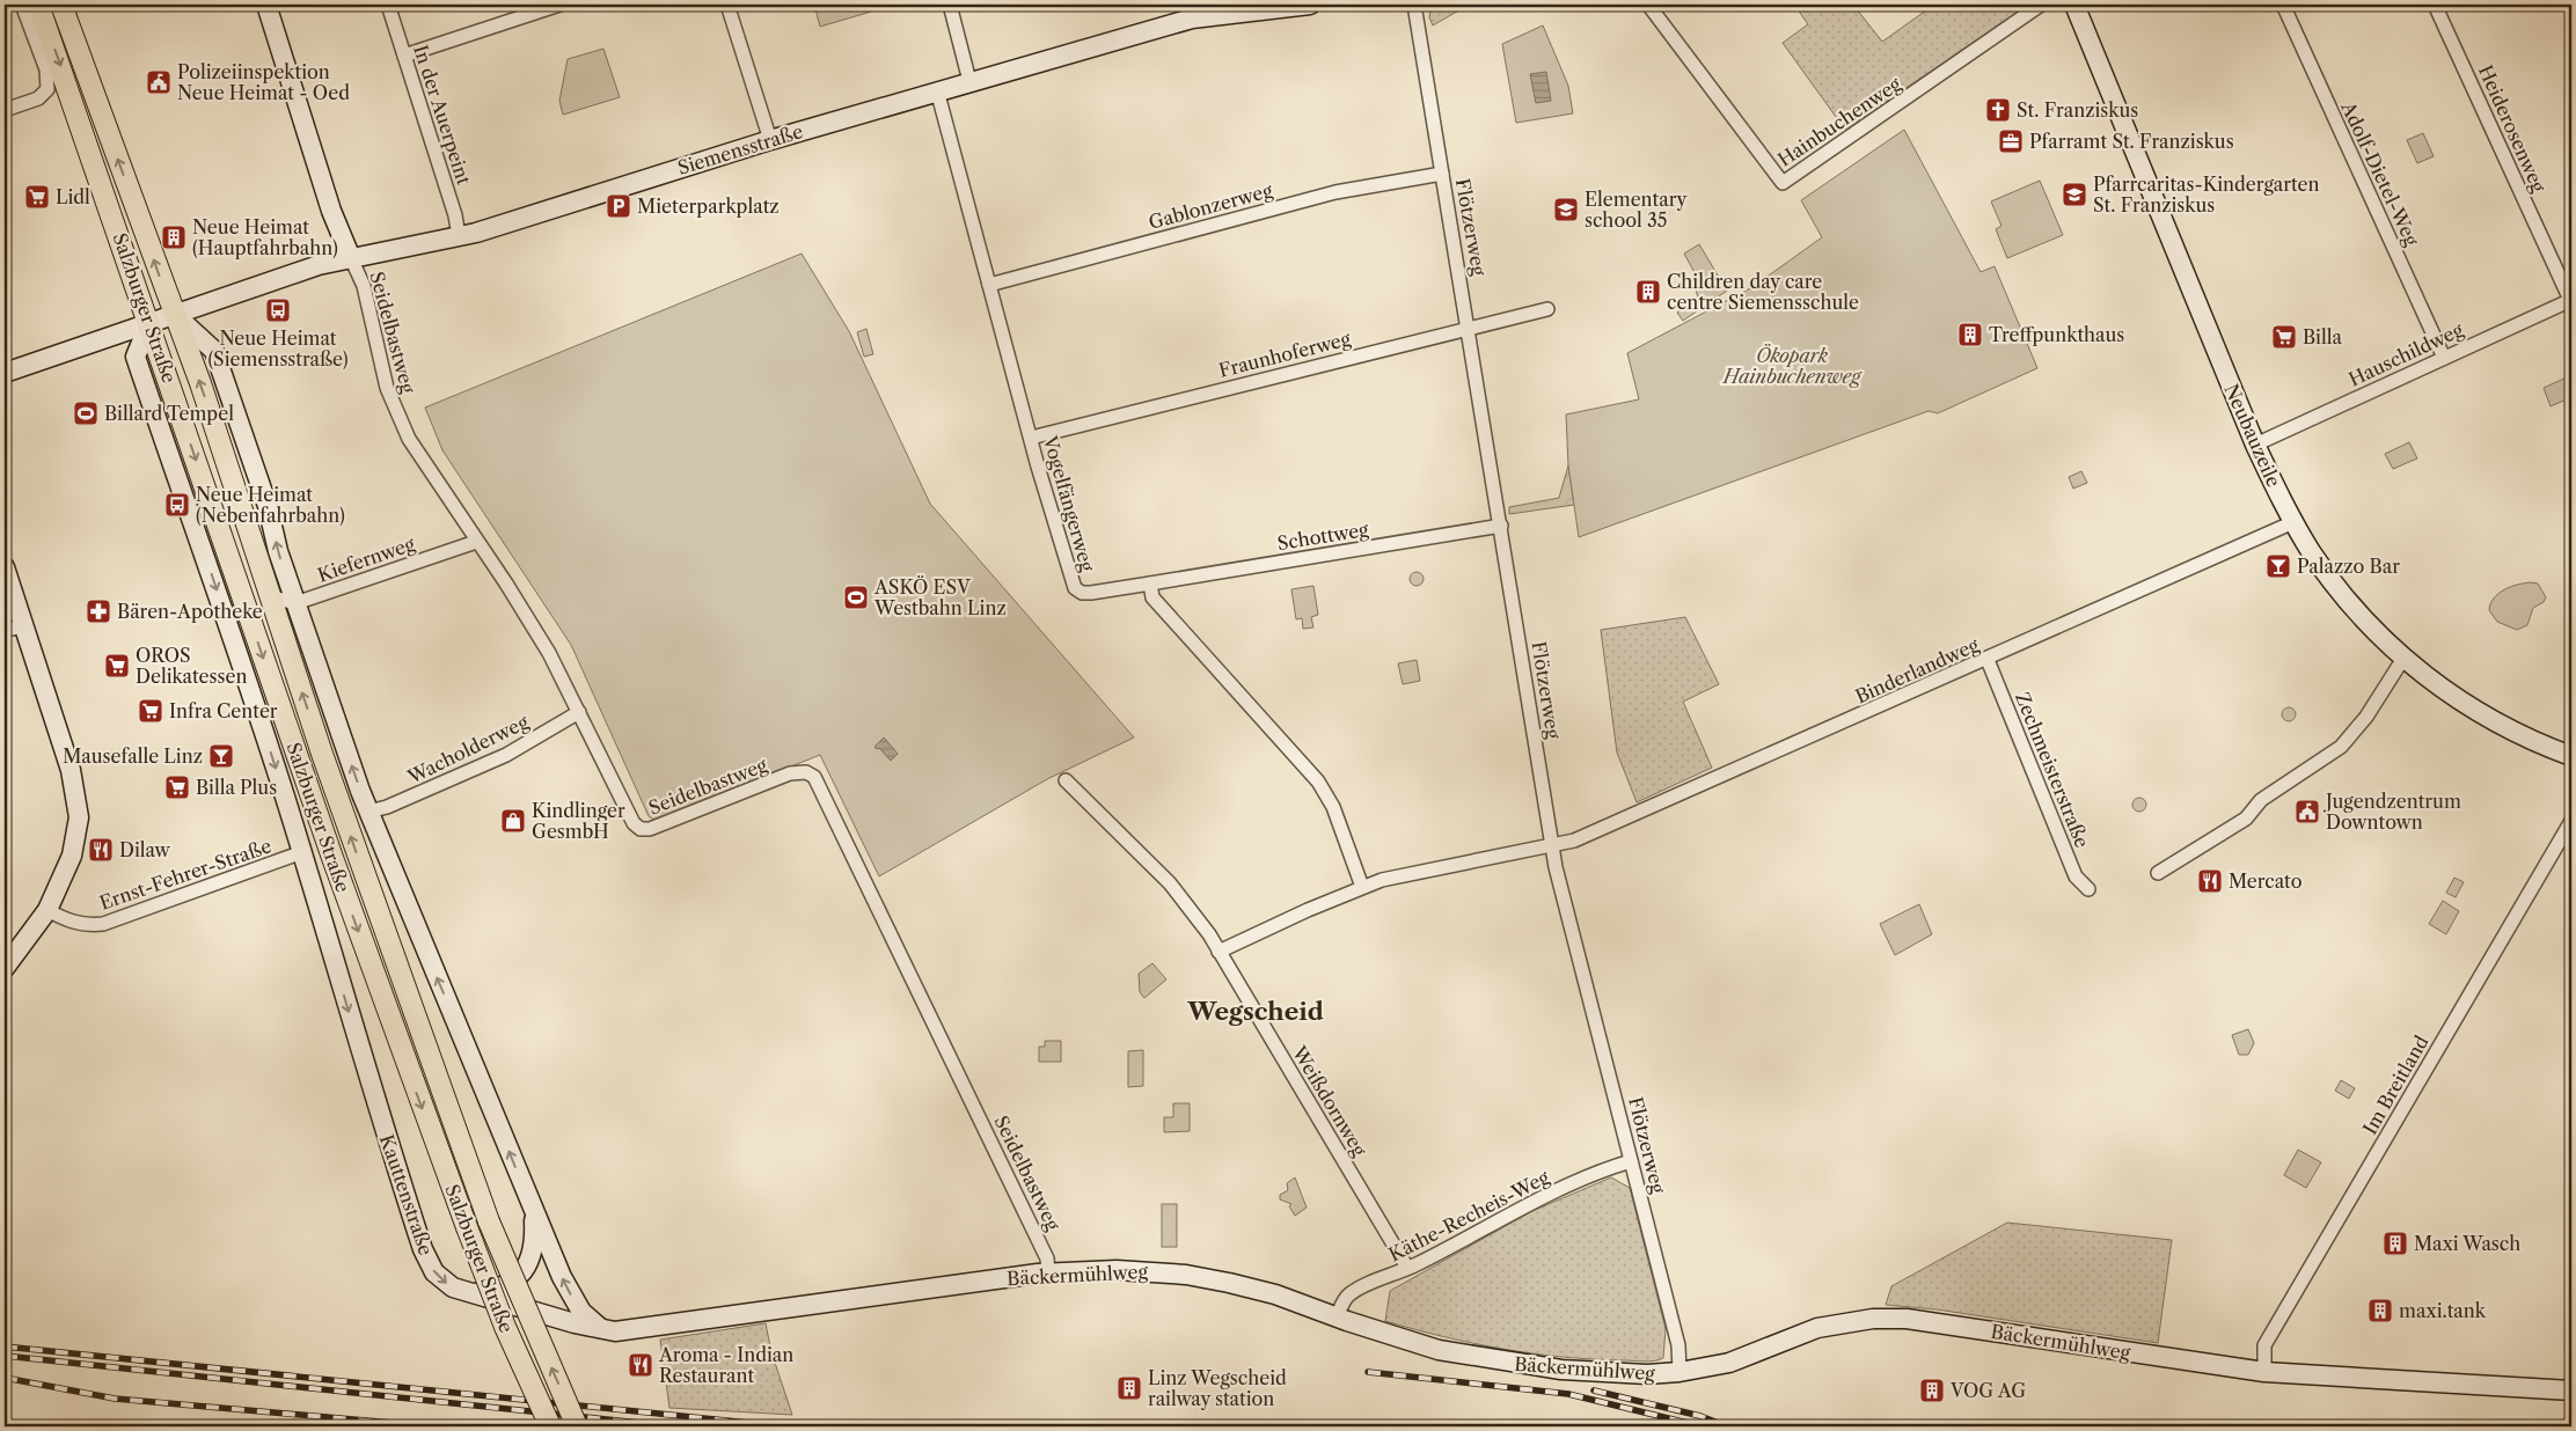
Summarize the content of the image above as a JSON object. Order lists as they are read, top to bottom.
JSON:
{
  "streets": {
    "main road": ["Salzburger Straße"],
    "street": [
      "In der Auerpeint",
      "Hainbuchenweg",
      "Heiderosenweg",
      "Siemensstraße",
      "Adolf-Dietel-Weg",
      "Gablonzerweg",
      "Flötzerweg",
      "Seidelbastweg",
      "Fraunhoferweg",
      "Hauschildweg",
      "Neubauzeile",
      "Vogelfängerweg",
      "Schottweg",
      "Kiefernweg",
      "Binderlandweg",
      "Wacholderweg",
      "Zechmeisterstraße",
      "Ernst-Fehrer-Straße",
      "Im Breitland",
      "Weißdornweg",
      "Kauttenstraße",
      "Käthe-Recheis-Weg",
      "Bäckermühlweg"
    ]
  },
  "crossings": [
    ["In der Auerpeint", "Siemensstraße"],
    ["Heiderosenweg", "Hauschildweg"],
    ["Siemensstraße", "Salzburger Straße"],
    ["Siemensstraße", "Seidelbastweg"],
    ["Siemensstraße", "Vogelfängerweg"],
    ["Siemensstraße", "Kauttenstraße"],
    ["Adolf-Dietel-Weg", "Hauschildweg"],
    ["Gablonzerweg", "Flötzerweg"],
    ["Gablonzerweg", "Vogelfängerweg"],
    ["Flötzerweg", "Fraunhoferweg"],
    ["Flötzerweg", "Schottweg"],
    ["Flötzerweg", "Binderlandweg"],
    ["Flötzerweg", "Käthe-Recheis-Weg"],
    ["Flötzerweg", "Bäckermühlweg"],
    ["Salzburger Straße", "Kiefernweg"],
    ["Salzburger Straße", "Wacholderweg"],
    ["Salzburger Straße", "Kauttenstraße"],
    ["Salzburger Straße", "Bäckermühlweg"],
    ["Seidelbastweg", "Kiefernweg"],
    ["Seidelbastweg", "Wacholderweg"],
    ["Seidelbastweg", "Bäckermühlweg"],
    ["Fraunhoferweg", "Vogelfängerweg"],
    ["Hauschildweg", "Neubauzeile"],
    ["Neubauzeile", "Binderlandweg"],
    ["Vogelfängerweg", "Schottweg"],
    ["Binderlandweg", "Zechmeisterstraße"],
    ["Ernst-Fehrer-Straße", "Kauttenstraße"],
    ["Im Breitland", "Bäckermühlweg"],
    ["Weißdornweg", "Käthe-Recheis-Weg"],
    ["Kauttenstraße", "Bäckermühlweg"],
    ["Käthe-Recheis-Weg", "Bäckermühlweg"]
  ],
  "one_way": ["Kauttenstraße"],
  "districts": ["Wegscheid"],
  "parks": ["Ökopark Hainbuchenweg"],
  "places": {
    "public building": ["Polizeiinspektion Neue Heimat - Oed", "Jugendzentrum Downtown"],
    "church": ["St. Franziskus"],
    "office": ["Pfarramt St. Franziskus"],
    "school or university": ["Pfarrcaritas-Kindergarten St. Franziskus", "Elementary school 35"],
    "supermarket": [
      "Lidl",
      "Billa",
      "OROS Delikatessen",
      "Infra Center",
      "Billa Plus"
    ],
    "parking": ["Mieterparkplatz"],
    "building": [
      "Neue Heimat (Hauptfahrbahn)",
      "Children day care centre Siemensschule",
      "Treffpunkthaus",
      "Maxi Wasch",
      "maxi.tank",
      "Linz Wegscheid railway station",
      "VOG AG"
    ],
    "bus stop": ["Neue Heimat (Siemensstraße)", "Neue Heimat (Nebenfahrbahn)"],
    "sports": ["Billard Tempel", "ASKÖ ESV Westbahn Linz"],
    "bar": ["Palazzo Bar", "Mausefalle Linz"],
    "pharmacy": ["Bären-Apotheke"],
    "shop": ["Kindlinger GesmbH"],
    "restaurant": ["Dilaw", "Mercato", "Aroma - Indian Restaurant"]
  }
}
